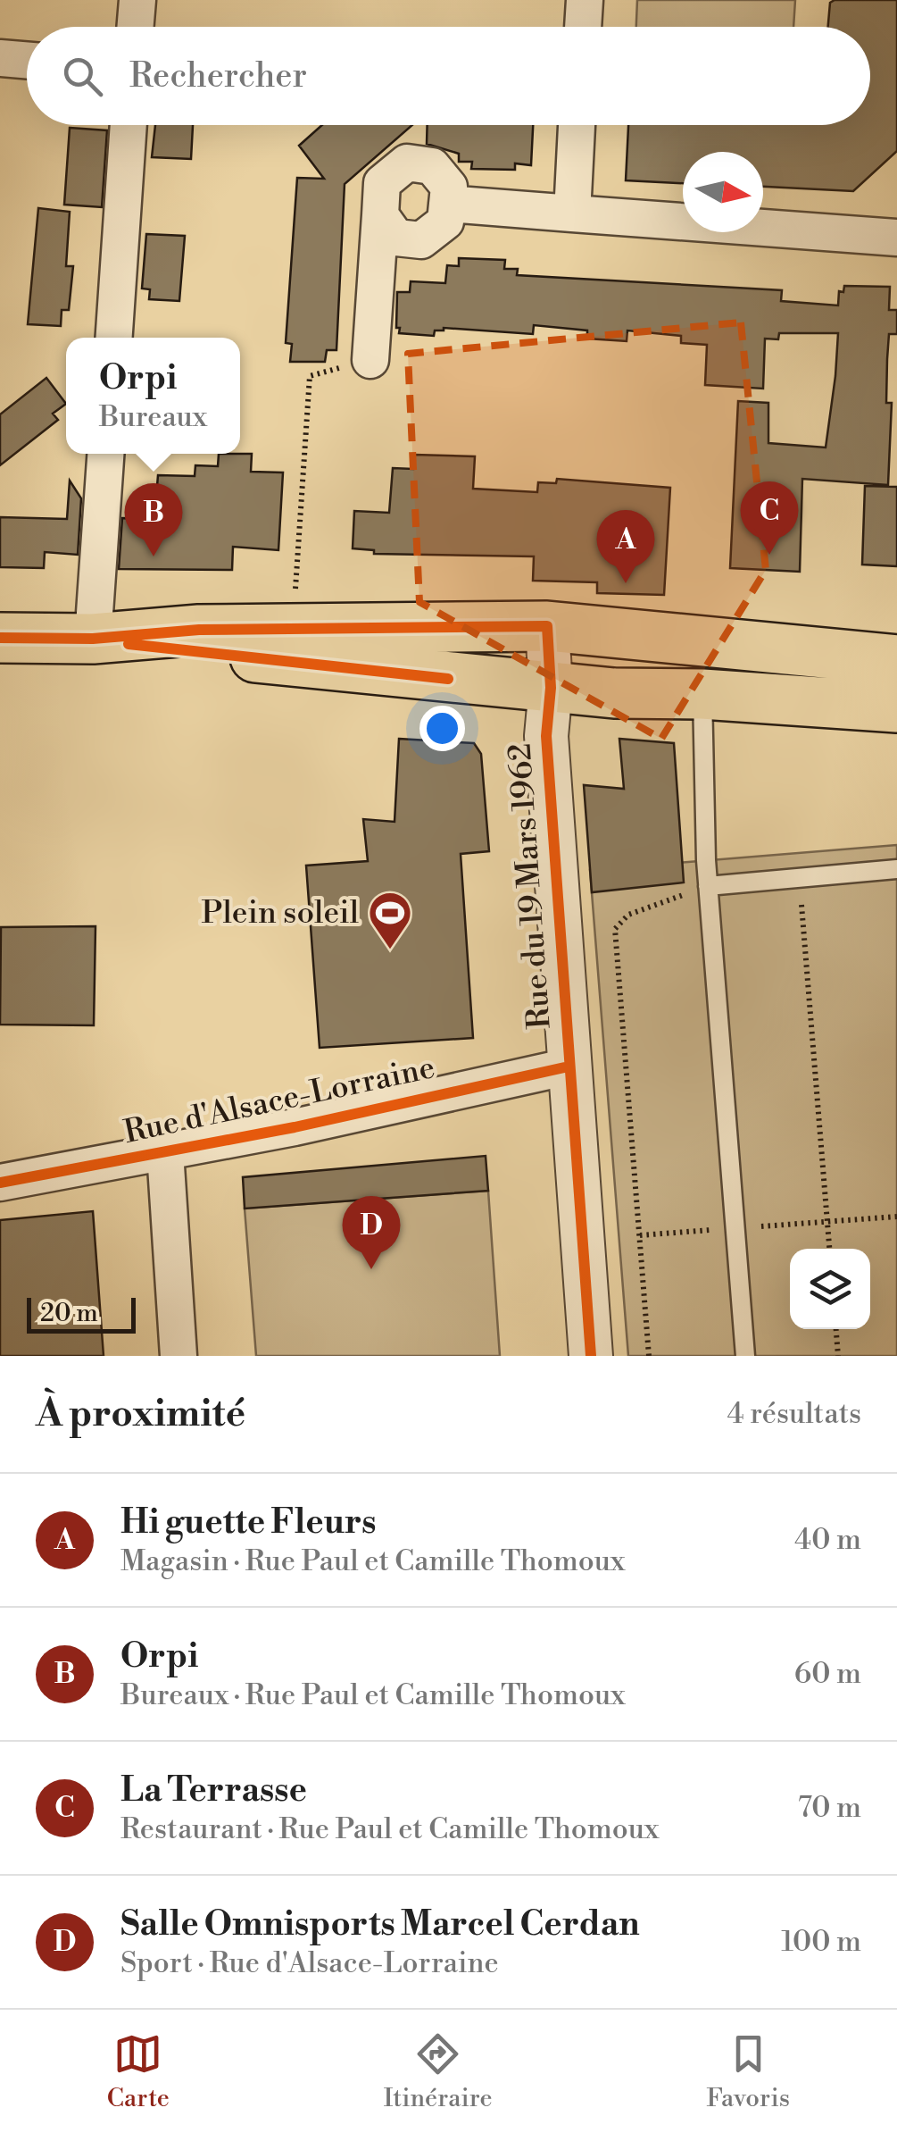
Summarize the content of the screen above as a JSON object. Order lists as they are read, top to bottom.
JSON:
{
  "streets": {
    "street": ["Rue du 19 Mars 1962", "Rue d'Alsace-Lorraine"]
  },
  "crossings": [
    ["Rue du 19 Mars 1962", "Rue d'Alsace-Lorraine"]
  ],
  "places": {
    "sports": ["Plein soleil"]
  },
  "scale_bar": "20 m",
  "north": "right",
  "page": {
    "search": "Rechercher",
    "popup": ["Orpi", "Bureaux"],
    "pins": [
      "C",
      "B",
      "A",
      "D"
    ],
    "scale": "20 m",
    "heading": ["À proximité", "4 résultats"],
    "list": [
      {
        "mark": "A",
        "name": "Hi guette Fleurs",
        "note": "Magasin · Rue Paul et Camille Thomoux",
        "value": "40 m"
      },
      {
        "mark": "B",
        "name": "Orpi",
        "note": "Bureaux · Rue Paul et Camille Thomoux",
        "value": "60 m"
      },
      {
        "mark": "C",
        "name": "La Terrasse",
        "note": "Restaurant · Rue Paul et Camille Thomoux",
        "value": "70 m"
      },
      {
        "mark": "D",
        "name": "Salle Omnisports Marcel Cerdan",
        "note": "Sport · Rue d'Alsace-Lorraine",
        "value": "100 m"
      }
    ],
    "nav": ["Carte", "Itinéraire", "Favoris"]
  }
}
